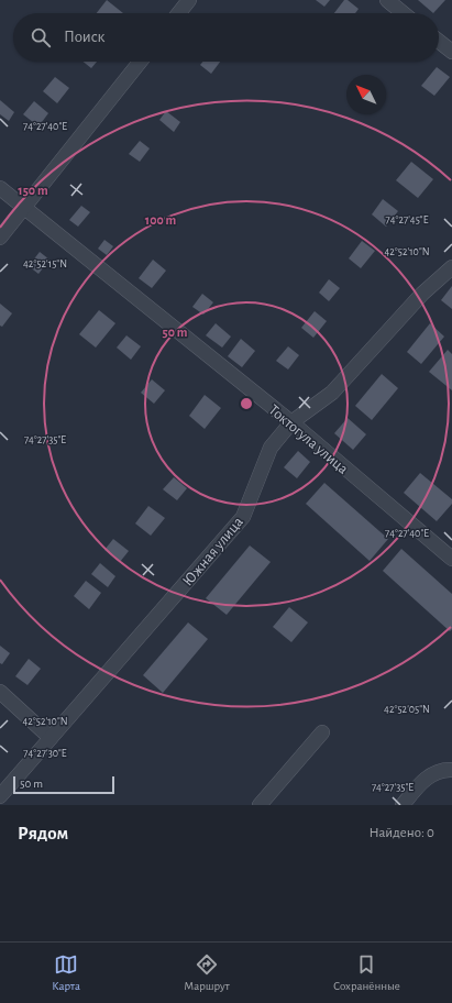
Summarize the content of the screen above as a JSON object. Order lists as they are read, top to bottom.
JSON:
{
  "streets": {
    "street": ["Токтогула улица", "Южная улица"]
  },
  "crossings": [
    ["Токтогула улица", "Южная улица"]
  ],
  "scale_bar": "50 m",
  "north": "top left",
  "page": {
    "search": "Поиск",
    "scale": "50 m",
    "heading": ["Рядом", "Найдено: 0"],
    "nav": ["Карта", "Маршрут", "Сохранённые"]
  },
  "coordinates": [
    "74°27'40\"E",
    "74°27'45\"E",
    "42°52'10\"N",
    "42°52'15\"N",
    "74°27'35\"E",
    "42°52'05\"N",
    "74°27'30\"E"
  ],
  "rings": ["150 m", "100 m", "50 m"]
}
